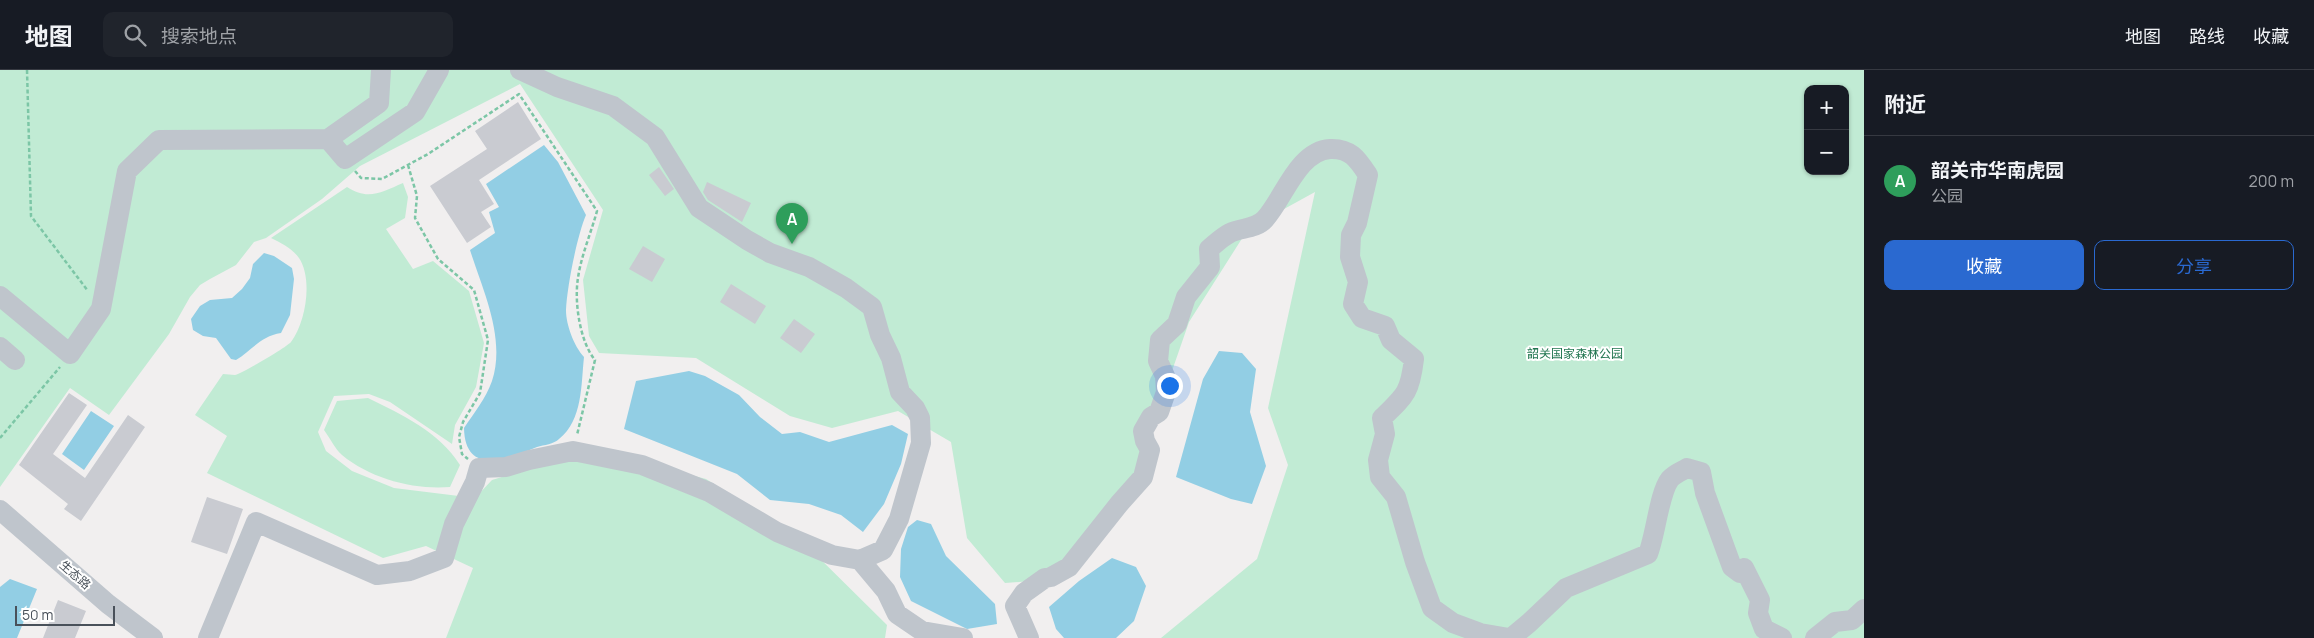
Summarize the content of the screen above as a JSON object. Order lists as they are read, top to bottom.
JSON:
{
  "streets": {
    "street": ["生态路"]
  },
  "parks": ["韶关国家森林公园"],
  "scale_bar": "50 m",
  "page": {
    "header": "地图",
    "search": "搜索地点",
    "nav": ["地图", "路线", "收藏"],
    "heading": "附近",
    "map_buttons": ["+", "−"],
    "list": [
      {
        "mark": "A",
        "name": "韶关市华南虎园",
        "note": "公园",
        "value": "200 m"
      }
    ],
    "pins": "A",
    "buttons": ["收藏", "分享"],
    "scale": "50 m"
  }
}
